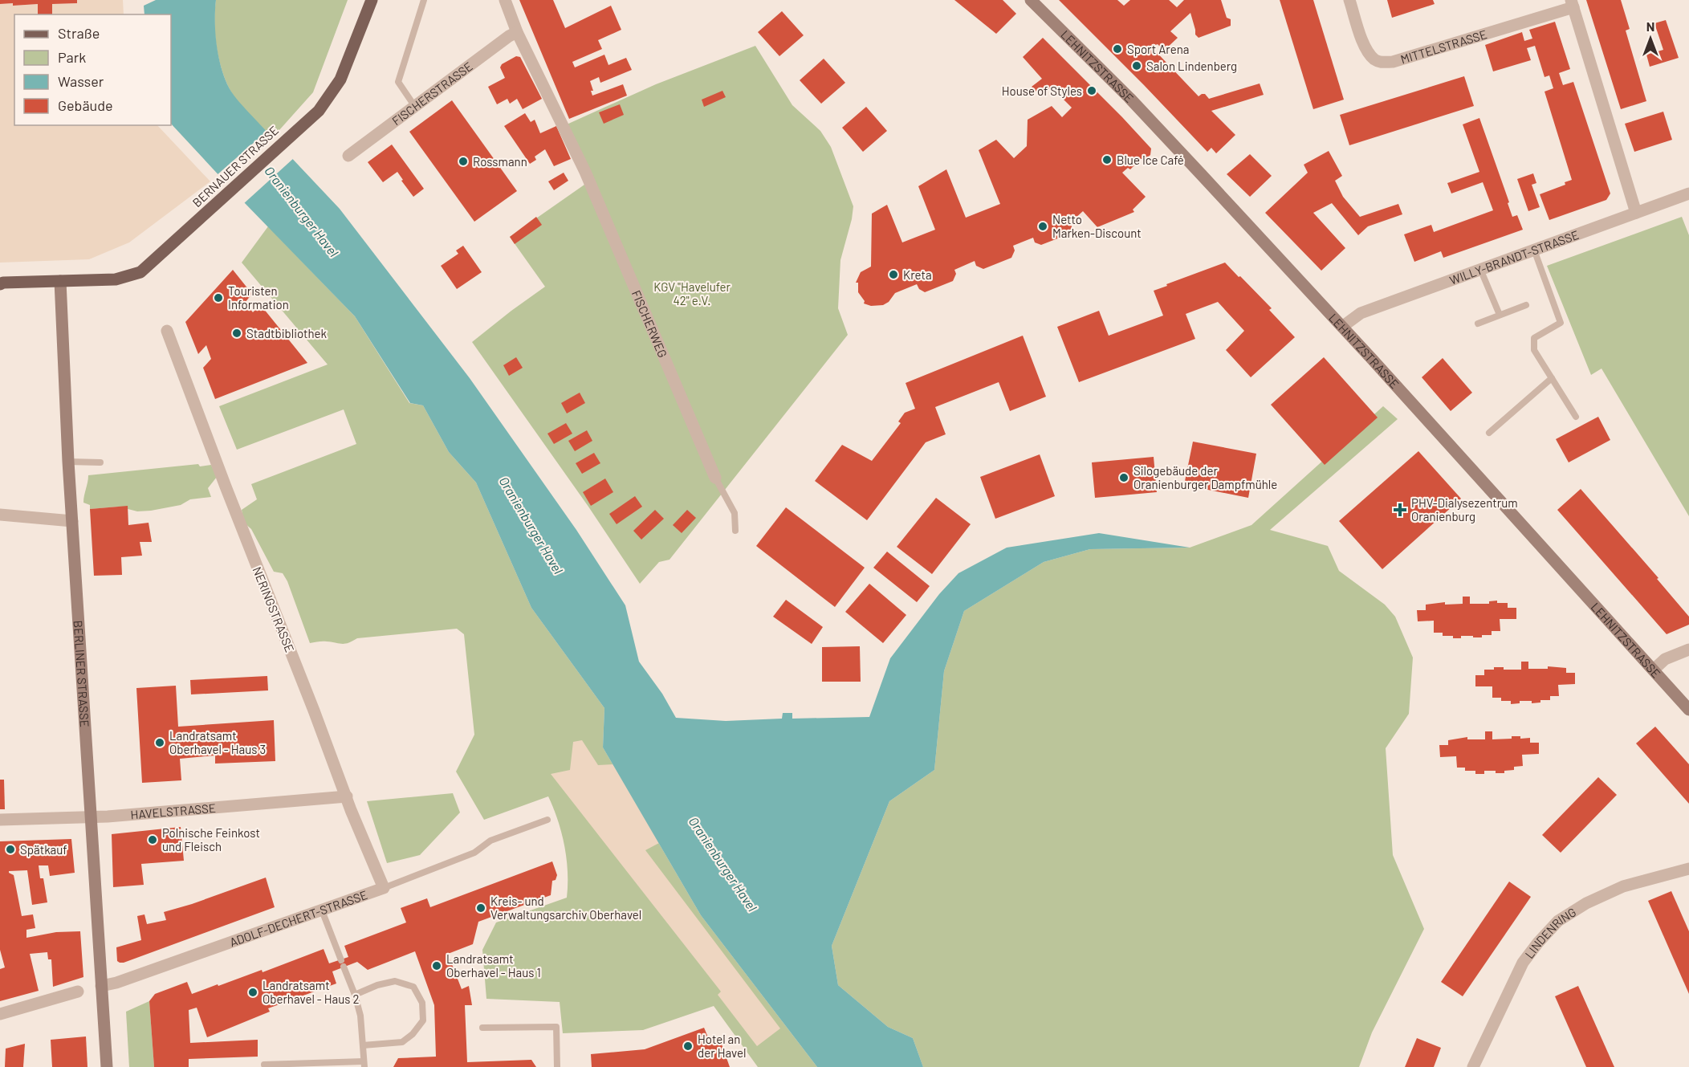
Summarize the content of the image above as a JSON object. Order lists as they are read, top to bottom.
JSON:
{
  "streets": {
    "main road": ["LEHNITZSTRASSE", "BERNAUER STRASSE", "BERLINER STRASSE"],
    "street": [
      "MITTELSTRASSE",
      "FISCHERSTRASSE",
      "WILLY-BRANDT-STRASSE",
      "FISCHERWEG",
      "NERINGSTRASSE",
      "HAVELSTRASSE",
      "ADOLF-DECHERT-STRASSE",
      "LINDENRING"
    ]
  },
  "crossings": [
    ["MITTELSTRASSE", "WILLY-BRANDT-STRASSE"],
    ["LEHNITZSTRASSE", "WILLY-BRANDT-STRASSE"],
    ["FISCHERSTRASSE", "FISCHERWEG"],
    ["BERNAUER STRASSE", "BERLINER STRASSE"],
    ["NERINGSTRASSE", "HAVELSTRASSE"],
    ["NERINGSTRASSE", "ADOLF-DECHERT-STRASSE"],
    ["BERLINER STRASSE", "HAVELSTRASSE"],
    ["BERLINER STRASSE", "ADOLF-DECHERT-STRASSE"]
  ],
  "water": ["Oranienburger Havel"],
  "parks": ["KGV \"Havelufer 42\" e.V."],
  "places": {
    "other": [
      "Sport Arena",
      "Salon Lindenberg",
      "House of Styles",
      "Blue Ice Café",
      "Rossmann",
      "Netto Marken-Discount",
      "Kreta",
      "Touristen Information",
      "Stadtbibliothek",
      "Silogebäude der Oranienburger Dampfmühle",
      "Landratsamt Oberhavel - Haus 3",
      "Polnische Feinkost und Fleisch",
      "Spätkauf",
      "Kreis- und Verwaltungsarchiv Oberhavel",
      "Landratsamt Oberhavel - Haus 1",
      "Landratsamt Oberhavel - Haus 2",
      "Hotel an der Havel"
    ],
    "health": ["PHV-Dialysezentrum Oranienburg"]
  },
  "legend": [
    "Straße",
    "Park",
    "Wasser",
    "Gebäude"
  ],
  "north": "top"
}
